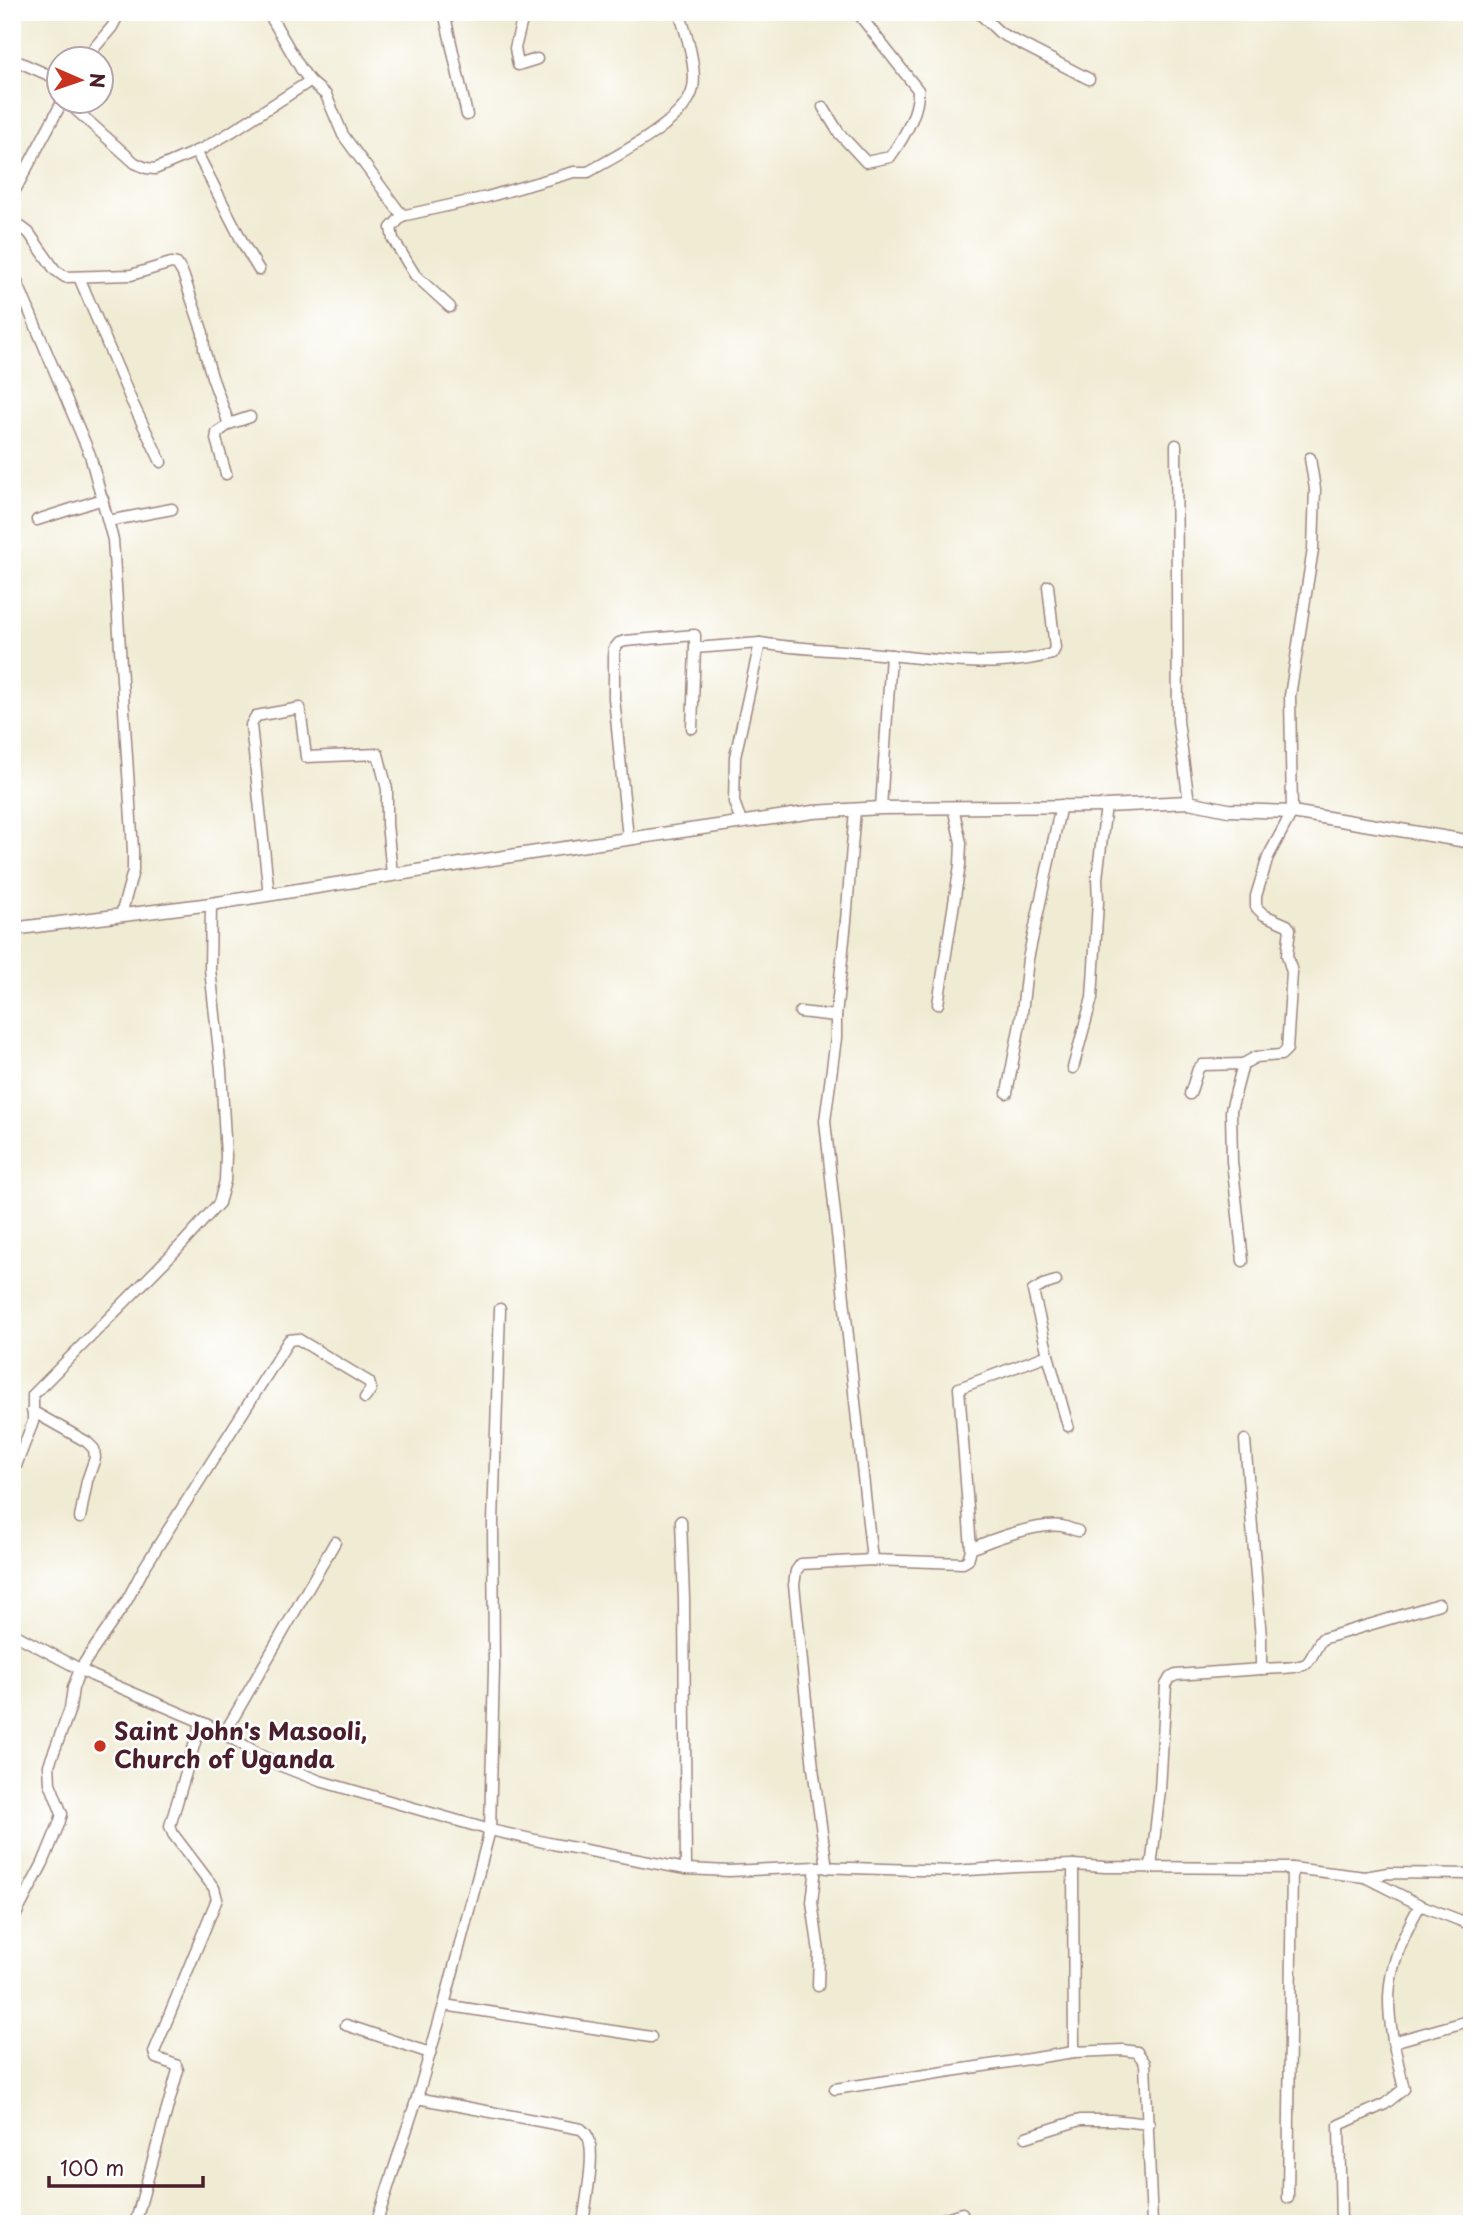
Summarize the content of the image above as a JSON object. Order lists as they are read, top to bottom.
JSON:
{
  "places": ["Saint John's Masooli, Church of Uganda"],
  "scale_bar": "100 m",
  "north": "right"
}
